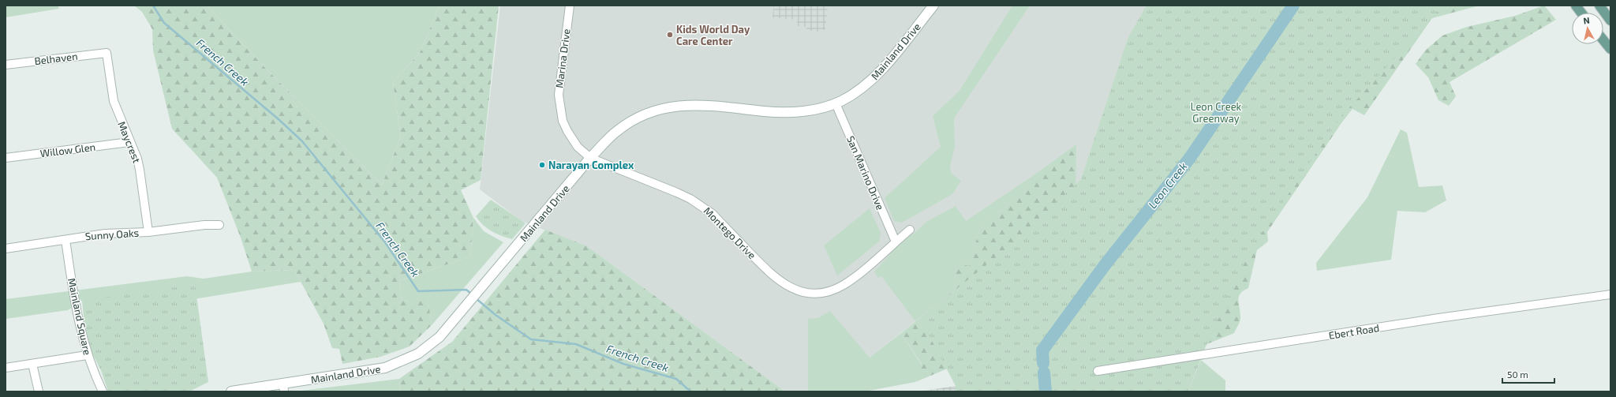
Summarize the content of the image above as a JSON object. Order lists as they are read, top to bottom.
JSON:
{
  "streets": {
    "main road": ["Mainland Drive"],
    "street": [
      "Belhaven",
      "Marina Drive",
      "Maycrest",
      "Willow Glen",
      "San Marino Drive",
      "Montego Drive",
      "Sunny Oaks",
      "Mainland Square",
      "Ebert Road"
    ]
  },
  "crossings": [
    ["Mainland Drive", "Marina Drive"],
    ["Mainland Drive", "San Marino Drive"],
    ["Mainland Drive", "Montego Drive"],
    ["Belhaven", "Maycrest"],
    ["Marina Drive", "Montego Drive"],
    ["Maycrest", "Willow Glen"],
    ["Maycrest", "Sunny Oaks"],
    ["San Marino Drive", "Montego Drive"],
    ["Sunny Oaks", "Mainland Square"]
  ],
  "water": ["French Creek", "Leon Creek"],
  "parks": ["Leon Creek Greenway"],
  "places": ["Kids World Day Care Center", "Narayan Complex"],
  "scale_bar": "50 m",
  "north": "top"
}
